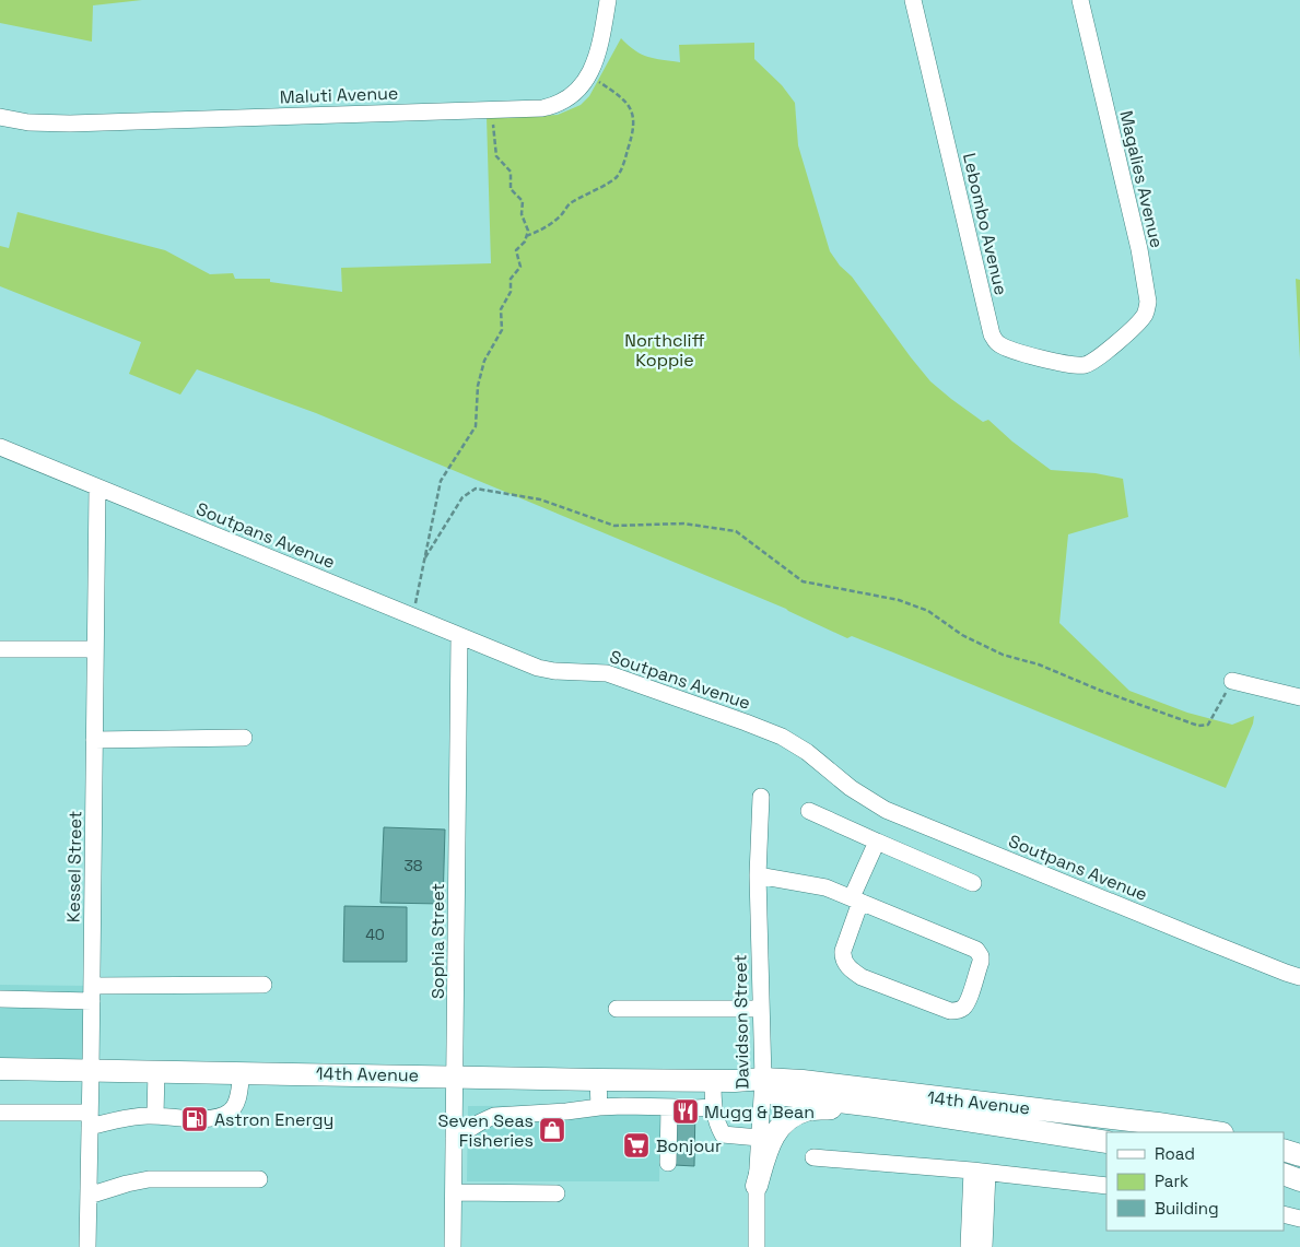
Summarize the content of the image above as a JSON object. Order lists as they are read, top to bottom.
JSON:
{
  "streets": {
    "main road": ["14th Avenue"],
    "street": [
      "Maluti Avenue",
      "Magalies Avenue",
      "Lebombo Avenue",
      "Soutpans Avenue",
      "Kessel Street",
      "Sophia Street",
      "Davidson Street"
    ]
  },
  "crossings": [
    ["Magalies Avenue", "Lebombo Avenue"],
    ["Soutpans Avenue", "Kessel Street"],
    ["Soutpans Avenue", "Sophia Street"],
    ["Kessel Street", "14th Avenue"],
    ["Sophia Street", "14th Avenue"],
    ["Davidson Street", "14th Avenue"]
  ],
  "parks": ["Northcliff Koppie"],
  "places": {
    "restaurant": ["Mugg & Bean"],
    "fuel station": ["Astron Energy"],
    "shop": ["Seven Seas Fisheries"],
    "supermarket": ["Bonjour"]
  },
  "house_numbers": ["38", "40"],
  "legend": ["Road", "Park", "Building"]
}
